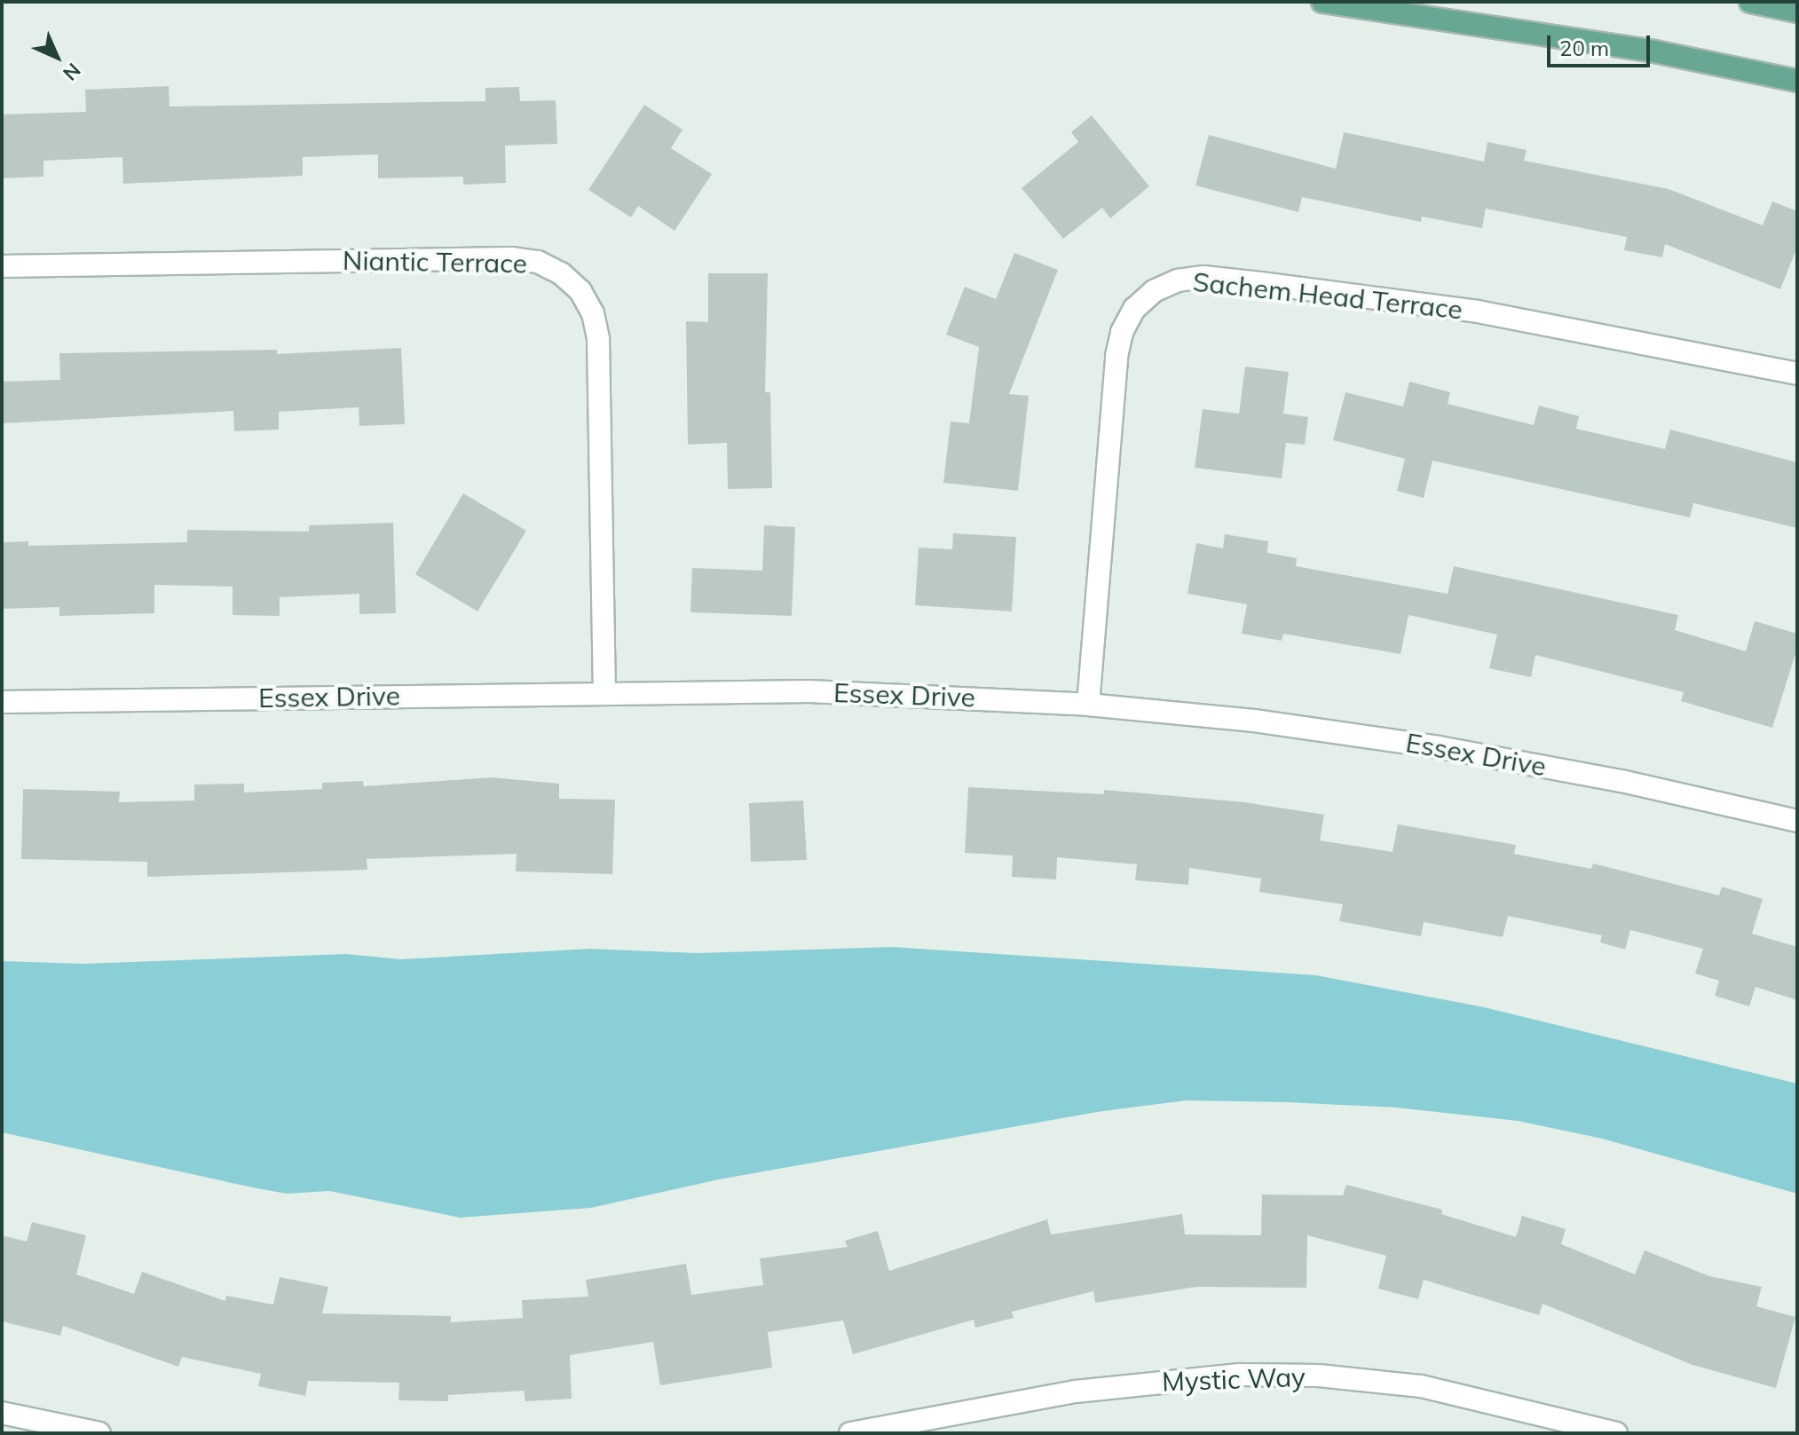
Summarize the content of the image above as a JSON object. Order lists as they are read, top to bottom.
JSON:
{
  "streets": {
    "street": [
      "Niantic Terrace",
      "Sachem Head Terrace",
      "Essex Drive",
      "Mystic Way"
    ]
  },
  "crossings": [
    ["Niantic Terrace", "Essex Drive"],
    ["Sachem Head Terrace", "Essex Drive"]
  ],
  "scale_bar": "20 m",
  "north": "bottom right"
}
